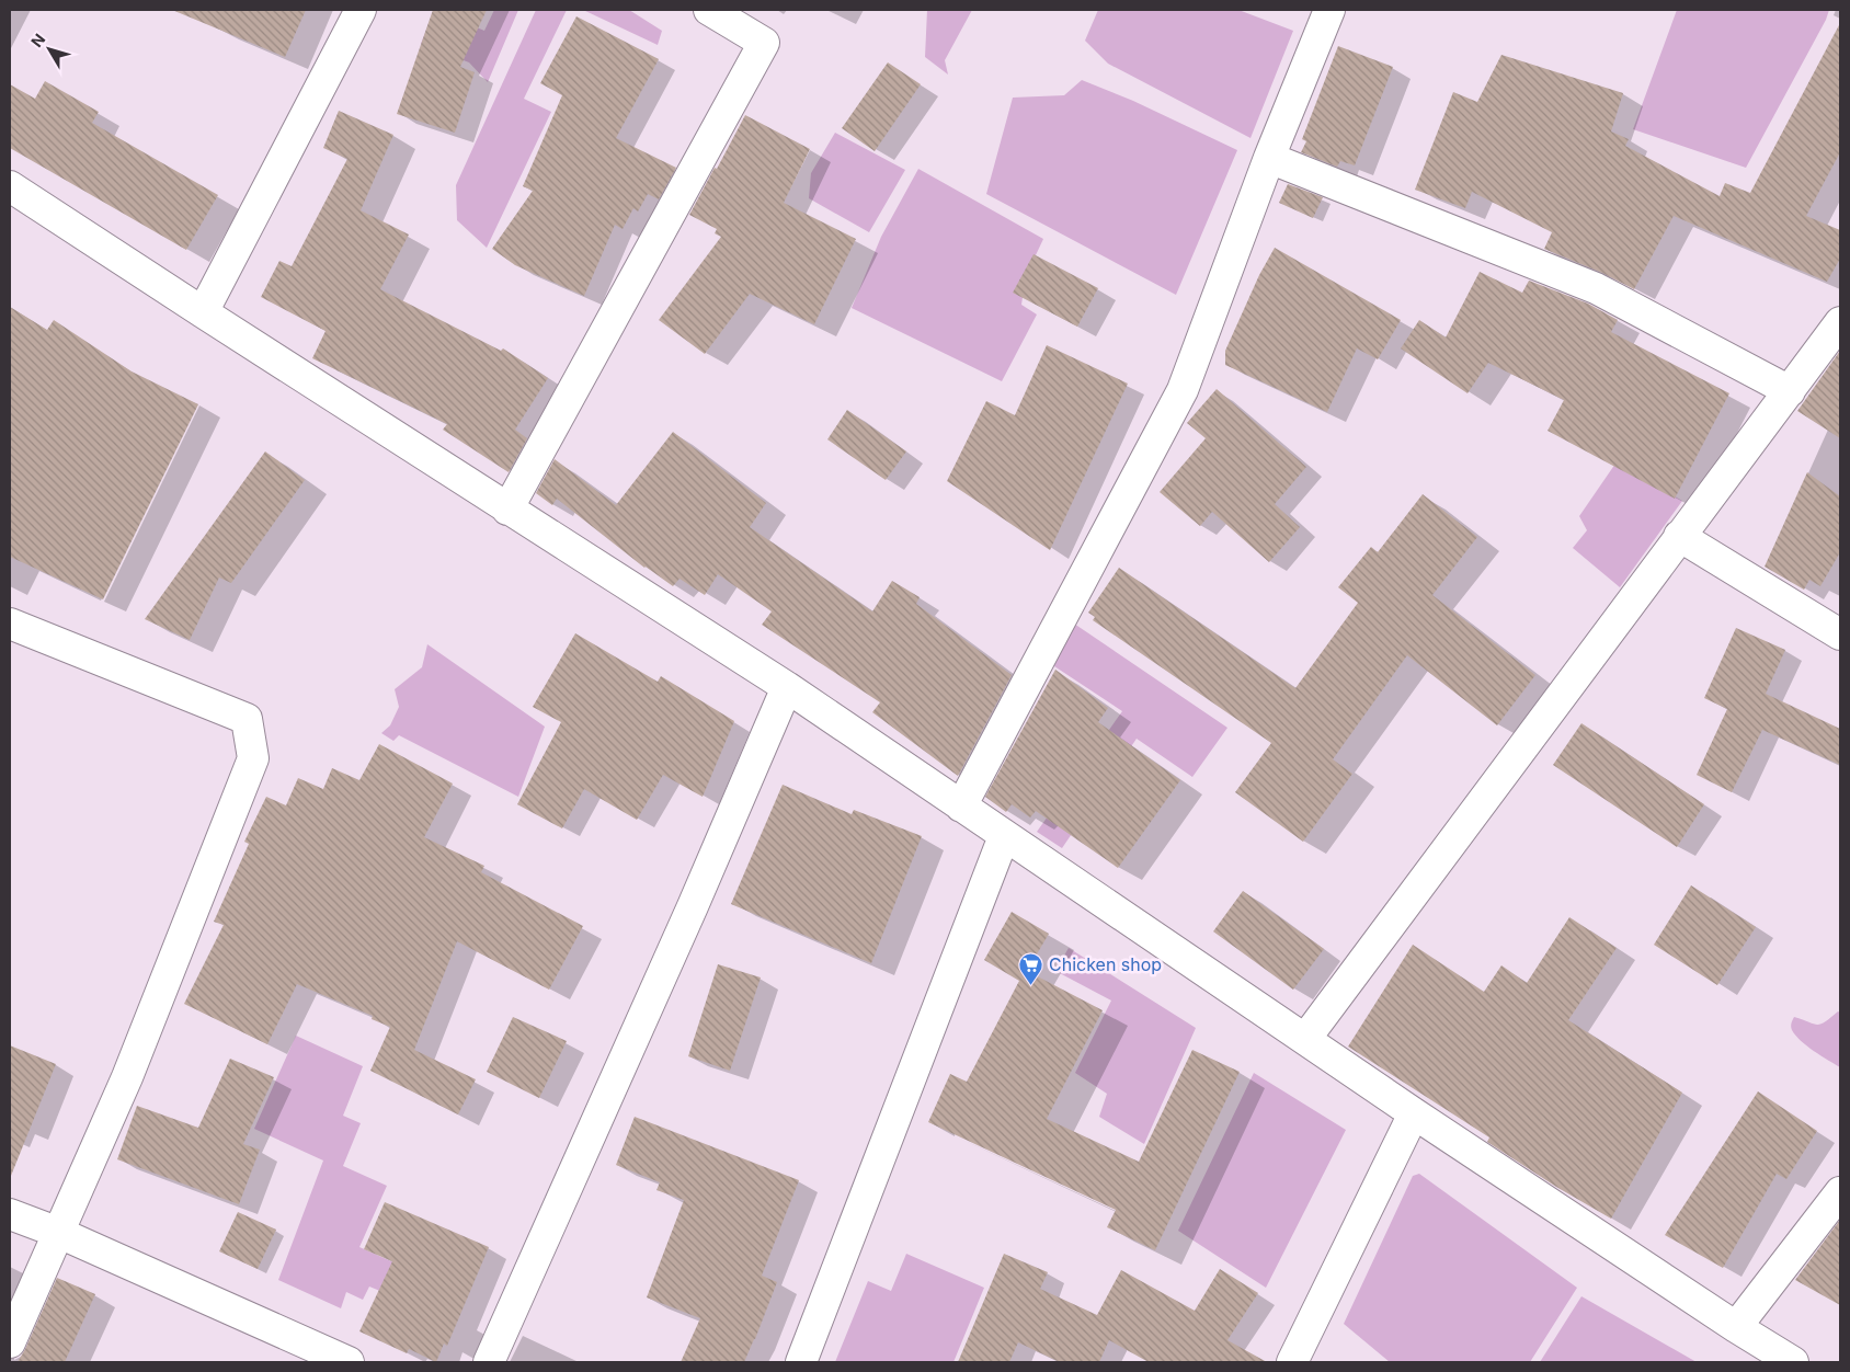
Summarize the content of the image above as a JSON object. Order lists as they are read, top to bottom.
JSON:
{
  "places": {
    "supermarket": ["Chicken shop"]
  },
  "north": "top left"
}
